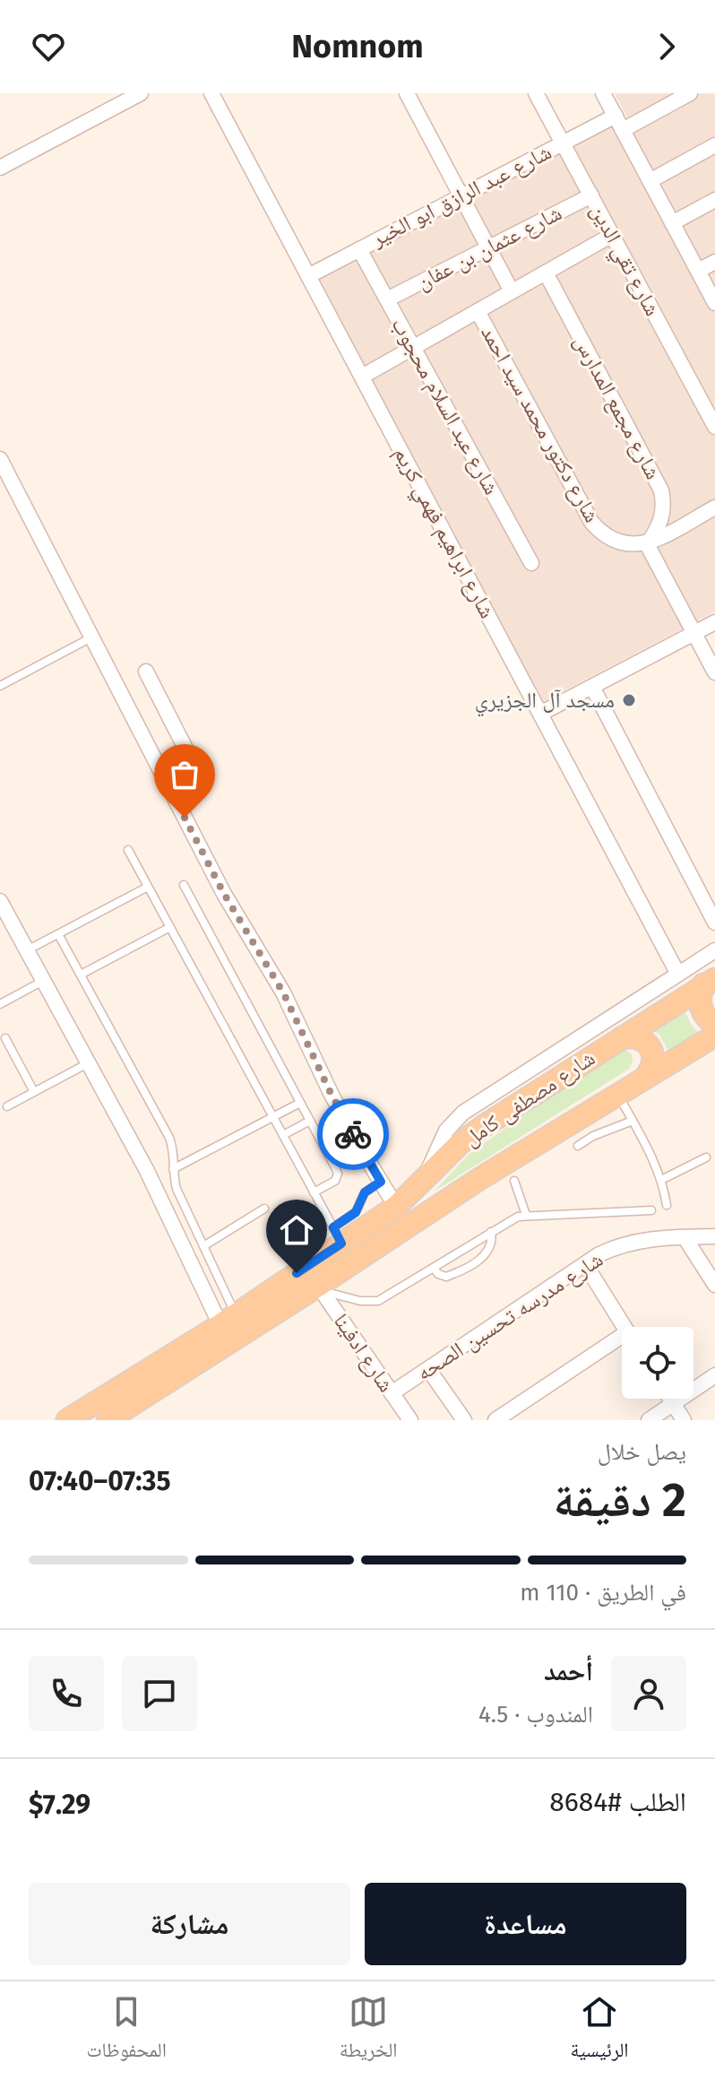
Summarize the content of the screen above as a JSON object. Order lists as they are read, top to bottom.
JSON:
{
  "streets": {
    "main road": ["شارع مصطفى كامل"],
    "street": [
      "شارع عبد الرازق ابو الخير",
      "شارع عثمان بن عفان",
      "شارع تقي الدين",
      "شارع عبد السلام محجوب",
      "شارع مجمع المدارس",
      "شارع دكتور محمد سيد احمد",
      "شارع ابراهيم فهمي كريم",
      "شارع مدرسه تحسين الصحه",
      "شارع ادفينا"
    ]
  },
  "crossings": [
    ["شارع عبد الرازق ابو الخير", "شارع تقي الدين"],
    ["شارع عبد الرازق ابو الخير", "شارع عبد السلام محجوب"],
    ["شارع عبد الرازق ابو الخير", "شارع ابراهيم فهمي كريم"],
    ["شارع عثمان بن عفان", "شارع تقي الدين"],
    ["شارع عثمان بن عفان", "شارع عبد السلام محجوب"],
    ["شارع مجمع المدارس", "شارع دكتور محمد سيد احمد"],
    ["شارع مصطفى كامل", "شارع ادفينا"],
    ["شارع مدرسه تحسين الصحه", "شارع ادفينا"]
  ],
  "places": ["مسجد آل الجزيري"],
  "page": {
    "header": "Nomnom",
    "heading": ["2 دقيقة", "يصل خلال", "07:35–07:40"],
    "panel": [
      "أحمد",
      "المندوب · 4.5",
      "الطلب #8684",
      "$7.29"
    ],
    "bar": "في الطريق · 110 m",
    "buttons": ["مساعدة", "مشاركة"],
    "tabs": ["الرئيسية", "الخريطة", "المحفوظات"]
  }
}
